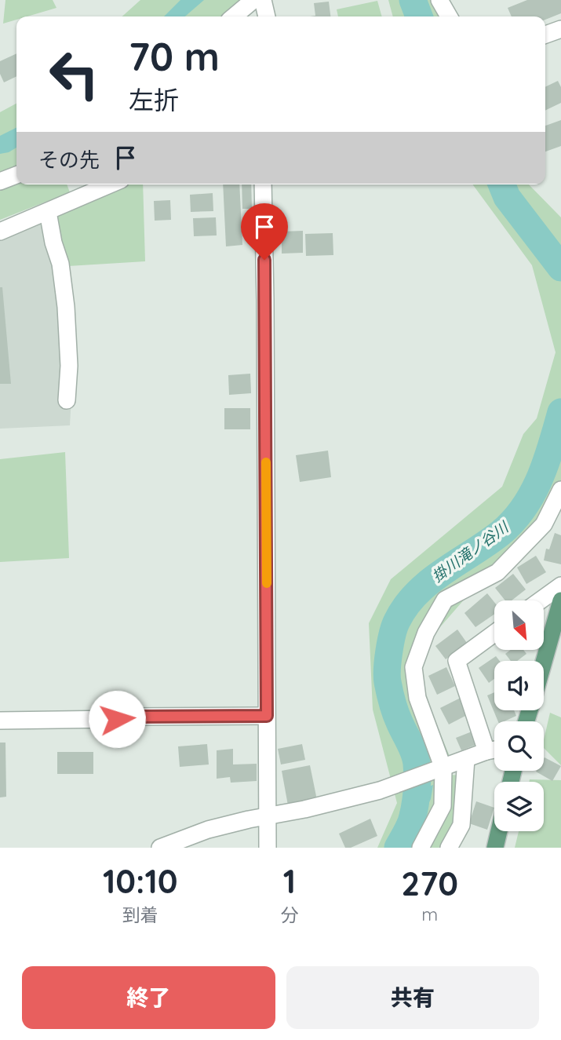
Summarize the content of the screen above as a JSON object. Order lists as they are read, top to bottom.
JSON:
{
  "water": ["掛川滝ノ谷川"],
  "north": "bottom right",
  "page": {
    "turn": ["70 m", "左折"],
    "then": "その先",
    "eta": [
      "10:10",
      "到着",
      "1",
      "分",
      "270",
      "m"
    ],
    "buttons": ["終了", "共有"]
  }
}
